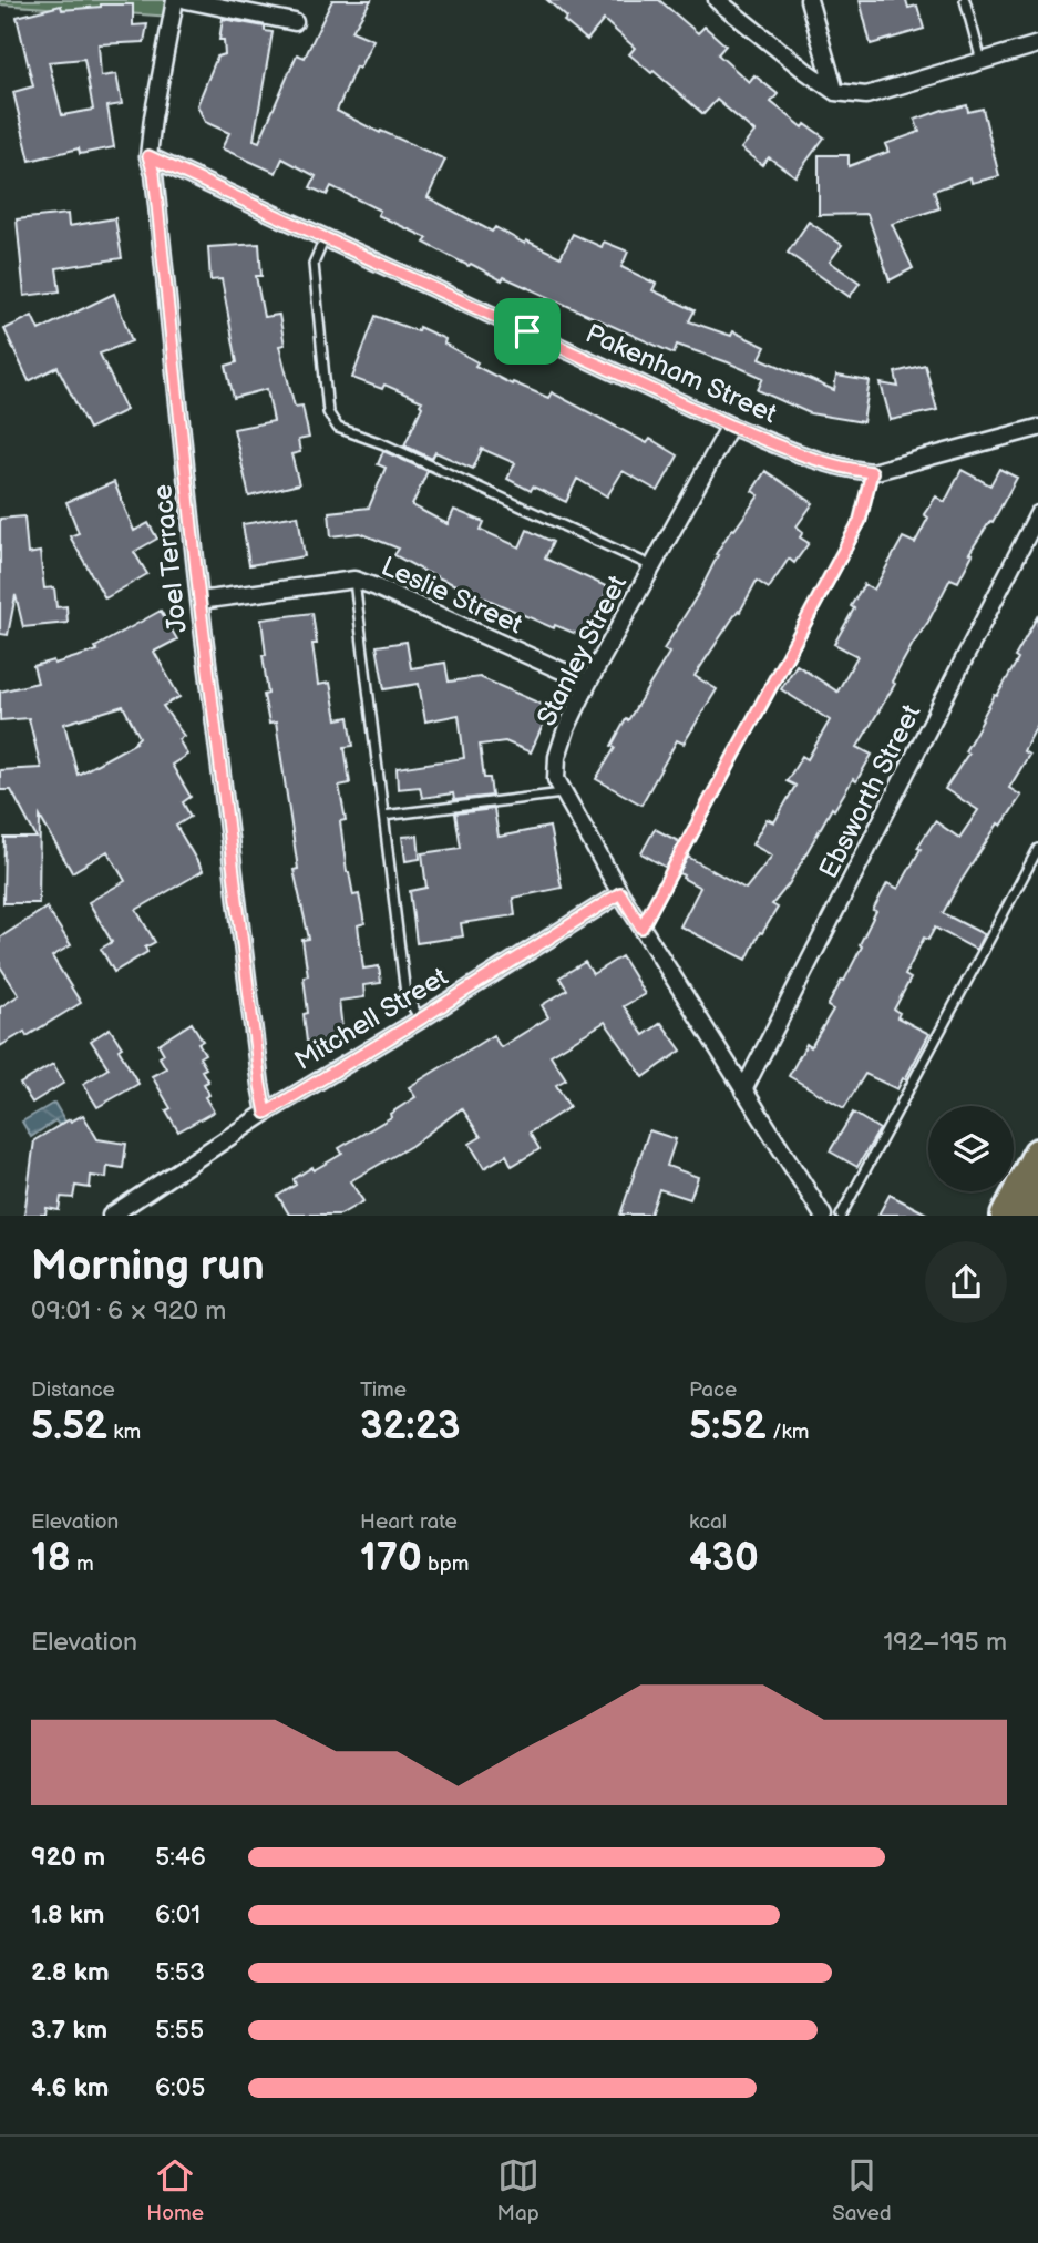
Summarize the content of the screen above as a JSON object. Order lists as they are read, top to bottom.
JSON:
{
  "streets": {
    "street": [
      "Pakenham Street",
      "Joel Terrace",
      "Leslie Street",
      "Stanley Street",
      "Ebsworth Street",
      "Mitchell Street"
    ]
  },
  "crossings": [
    ["Pakenham Street", "Joel Terrace"],
    ["Pakenham Street", "Stanley Street"],
    ["Joel Terrace", "Leslie Street"],
    ["Joel Terrace", "Mitchell Street"],
    ["Leslie Street", "Stanley Street"],
    ["Stanley Street", "Ebsworth Street"],
    ["Stanley Street", "Mitchell Street"]
  ],
  "page": {
    "heading": ["Morning run", "09:01 · 6 × 920 m"],
    "stats": [
      ["Distance", "5.52 km"],
      ["Time", "32:23"],
      ["Pace", "5:52 /km"],
      ["Elevation", "18 m"],
      ["Heart rate", "170 bpm"],
      ["kcal", "430"]
    ],
    "chart": ["Elevation", "192–195 m"],
    "list": [
      {
        "name": "920 m",
        "note": "5:46"
      },
      {
        "name": "1.8 km",
        "note": "6:01"
      },
      {
        "name": "2.8 km",
        "note": "5:53"
      },
      {
        "name": "3.7 km",
        "note": "5:55"
      },
      {
        "name": "4.6 km",
        "note": "6:05"
      }
    ],
    "tabs": ["Home", "Map", "Saved"]
  }
}
